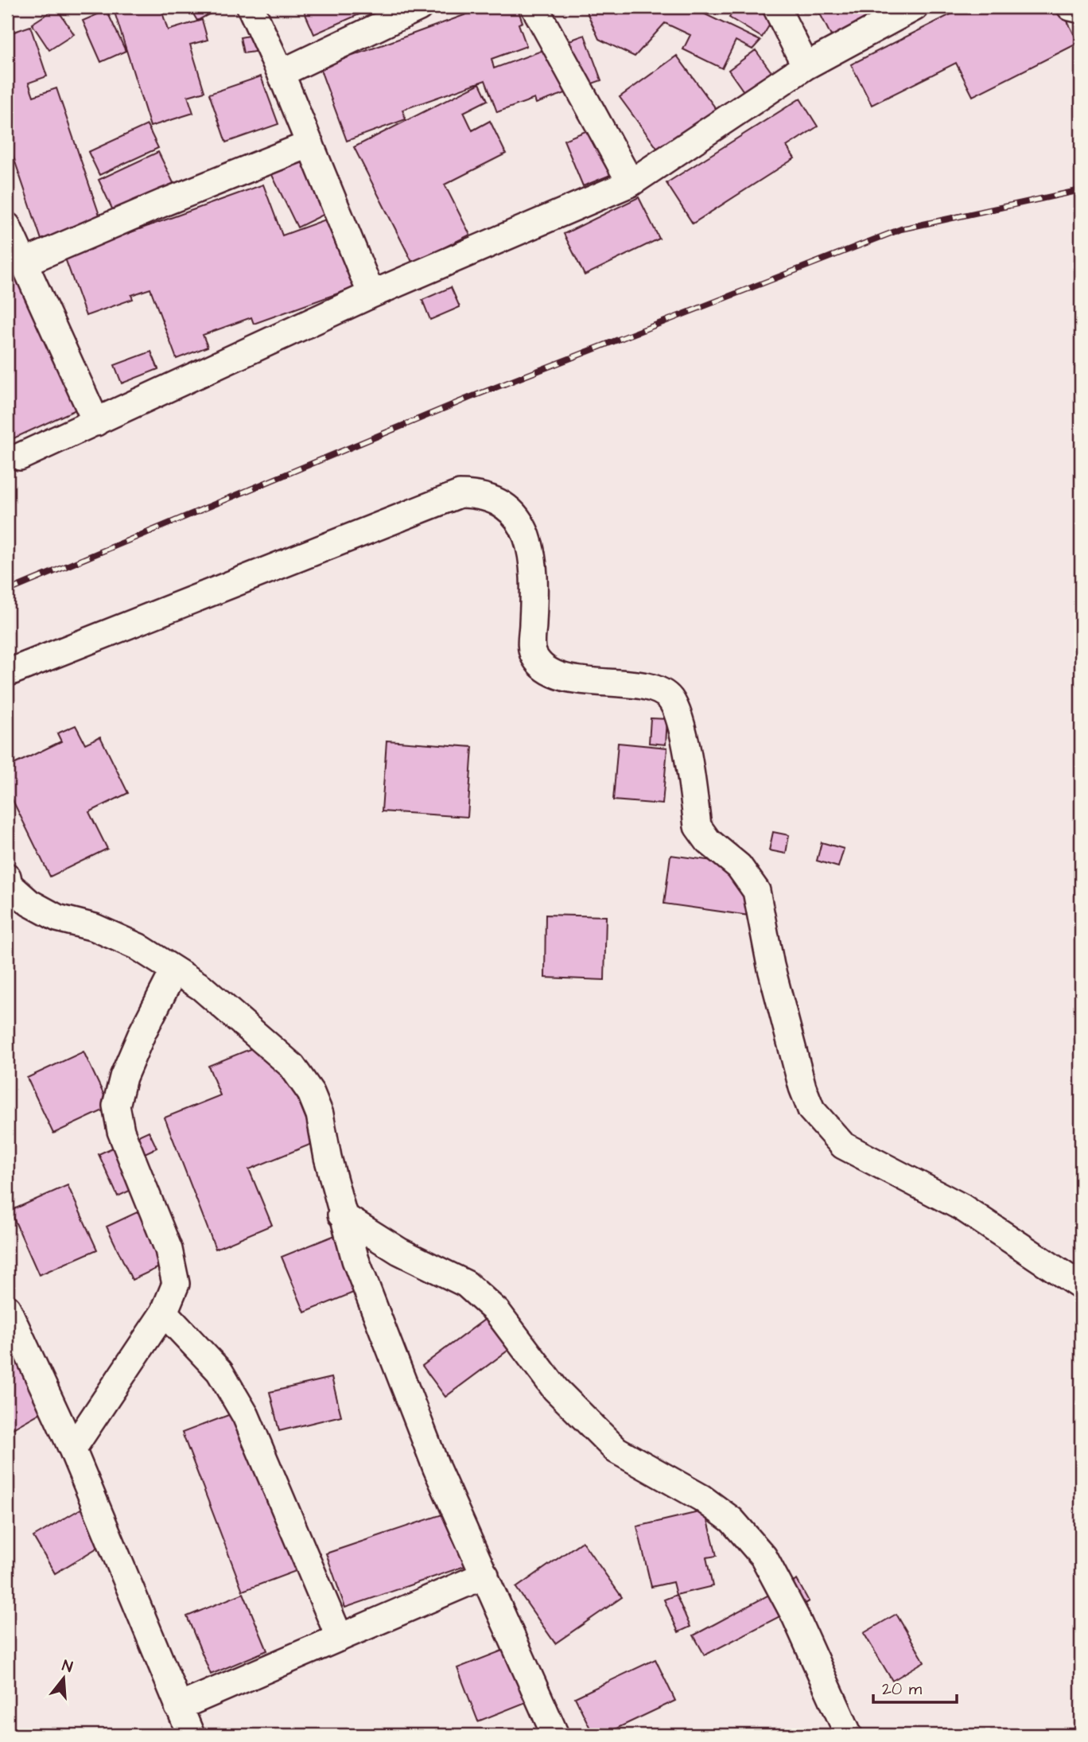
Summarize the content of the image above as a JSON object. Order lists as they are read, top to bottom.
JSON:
{
  "scale_bar": "20 m",
  "north": "top"
}
